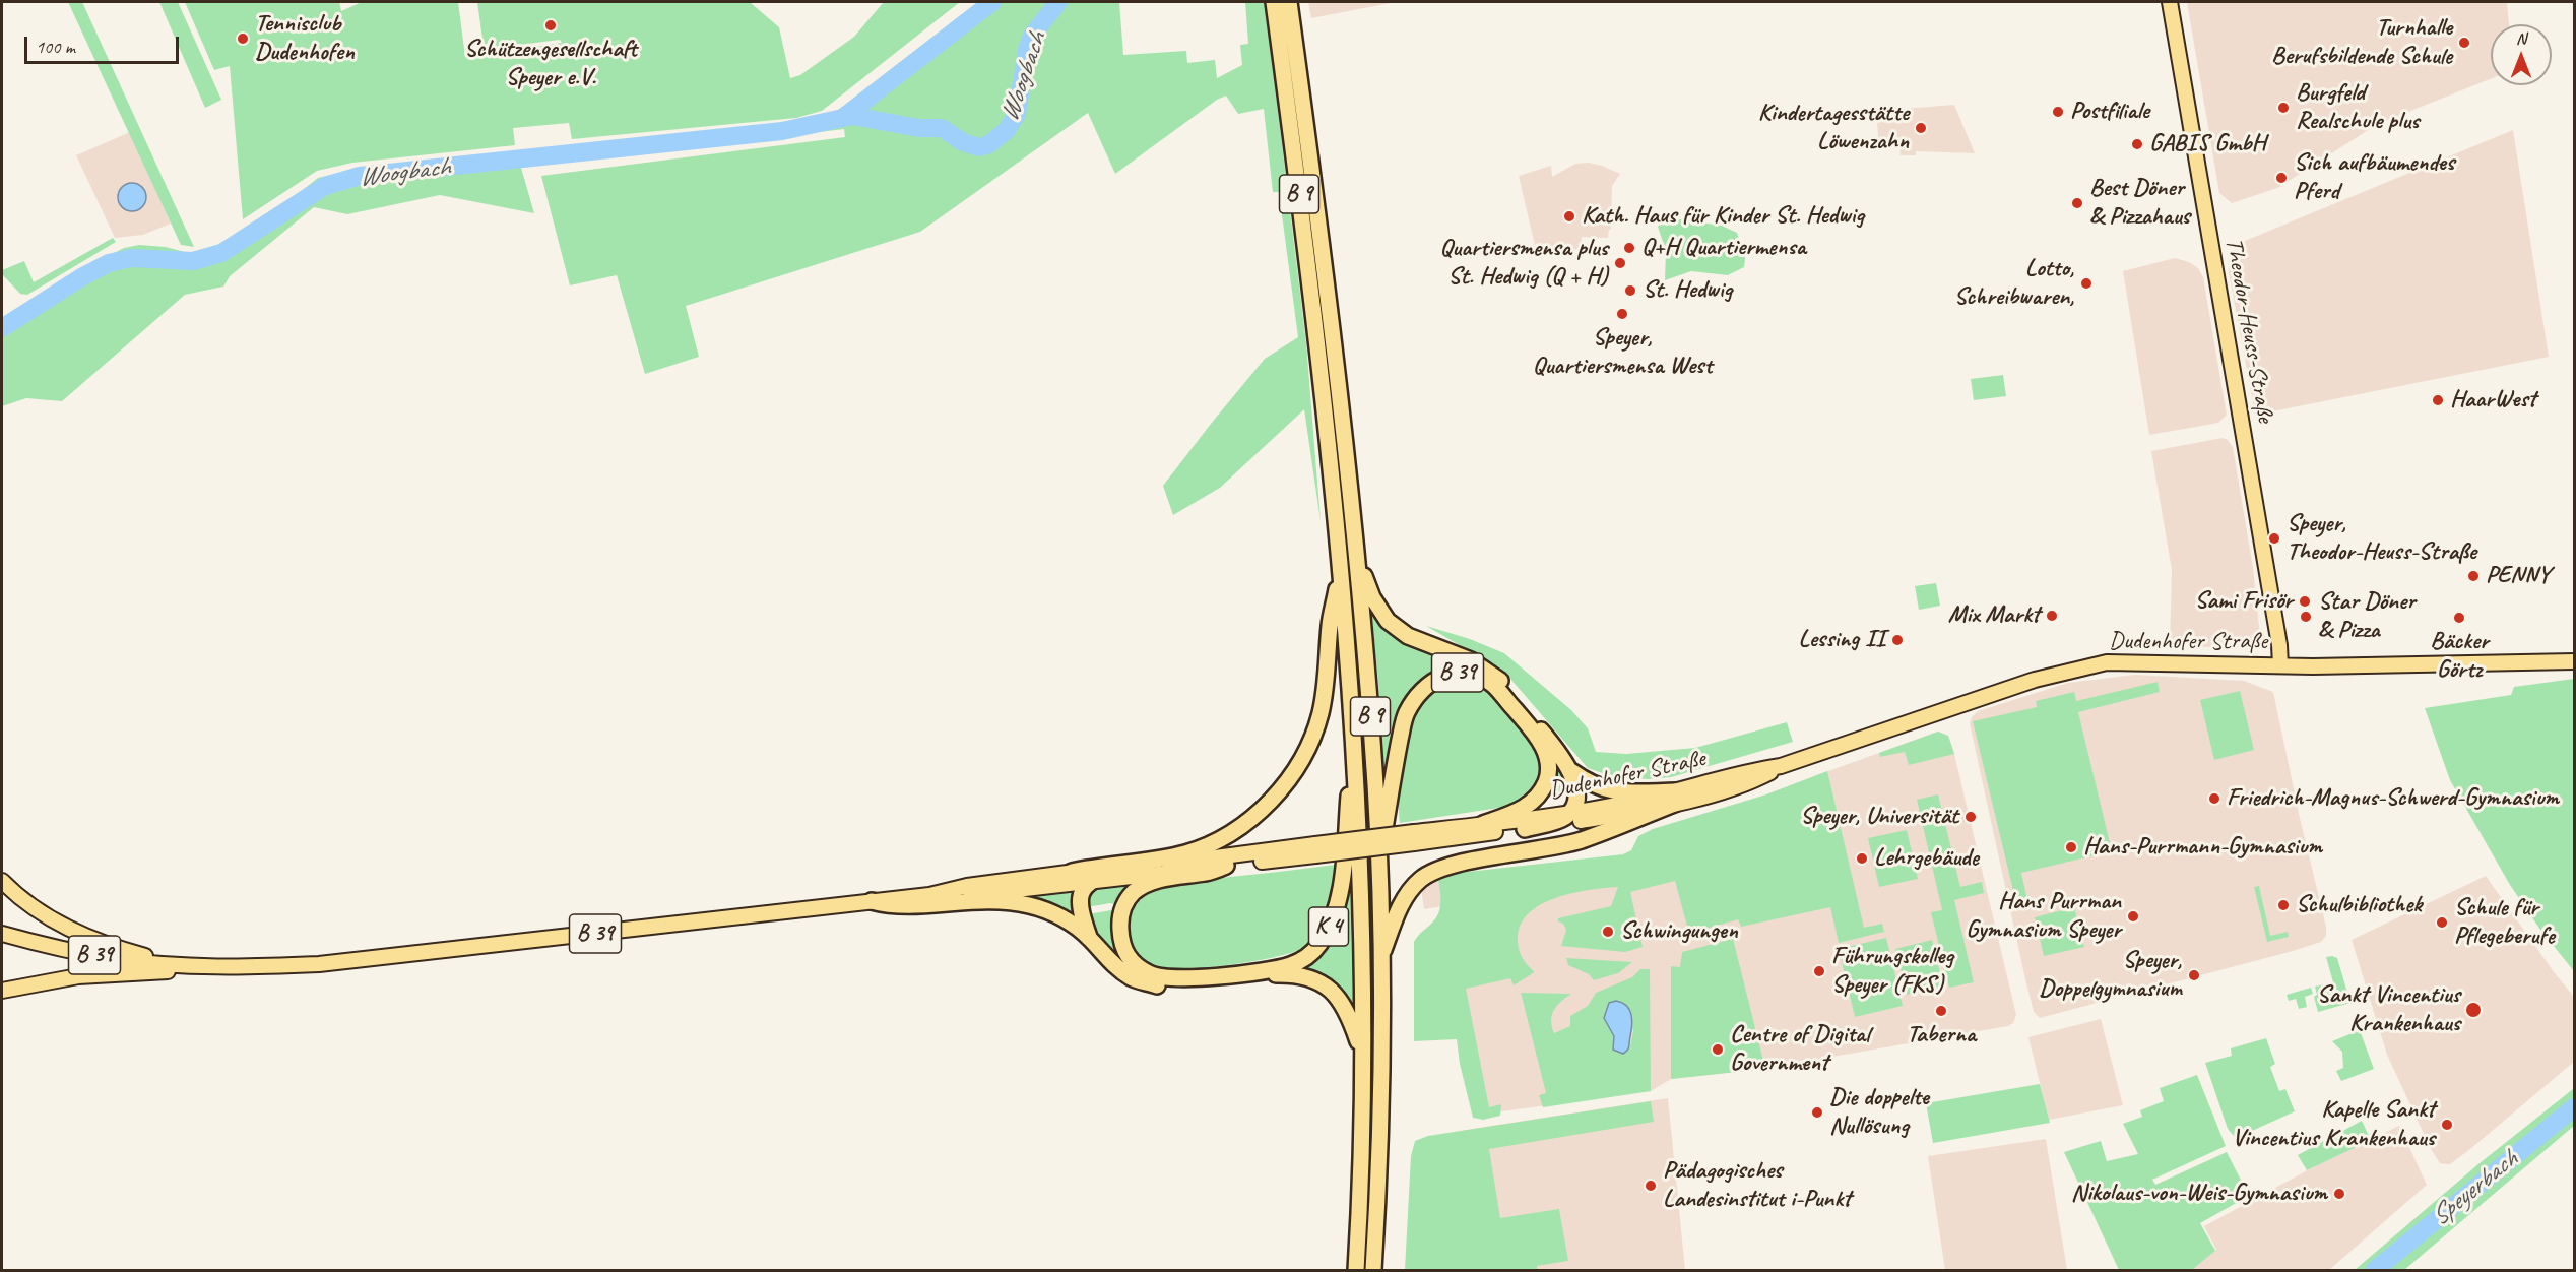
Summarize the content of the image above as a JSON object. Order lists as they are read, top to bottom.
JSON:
{
  "streets": {
    "highway": ["B 9", "B 39", "K 4"],
    "main road": ["Theodor-Heuss-Straße", "Dudenhofer Straße"]
  },
  "crossings": [
    ["B 9", "Dudenhofer Straße"],
    ["B 9", "B 39"],
    ["B 9", "K 4"],
    ["Theodor-Heuss-Straße", "Dudenhofer Straße"],
    ["Dudenhofer Straße", "B 39"],
    ["Dudenhofer Straße", "K 4"],
    ["B 39", "K 4"]
  ],
  "water": ["Woogbach", "Speyerbach"],
  "places": [
    "Schützengesellschaft Speyer e.V.",
    "Tennisclub Dudenhofen",
    "Turnhalle Berufsbildende Schule",
    "Burgfeld Realschule plus",
    "Postfiliale",
    "Kindertagesstätte Löwenzahn",
    "GABIS GmbH",
    "Sich aufbäumendes Pferd",
    "Best Döner & Pizzahaus",
    "Kath. Haus für Kinder St. Hedwig",
    "Q+H Quartiermensa",
    "Quartiersmensa plus St. Hedwig (Q + H)",
    "Lotto, Schreibwaren,",
    "St. Hedwig",
    "Speyer, Quartiersmensa West",
    "HaarWest",
    "Speyer, Theodor-Heuss-Straße",
    "PENNY",
    "Sami Frisör",
    "Mix Markt",
    "Star Döner & Pizza",
    "Bäcker Görtz",
    "Lessing II",
    "Friedrich-Magnus-Schwerd-Gymnasium",
    "Speyer, Universität",
    "Hans-Purrmann-Gymnasium",
    "Lehrgebäude",
    "Schulbibliothek",
    "Hans Purrman Gymnasium Speyer",
    "Schule für Pflegeberufe",
    "Schwingungen",
    "Führungskolleg Speyer (FKS)",
    "Speyer, Doppelgymnasium",
    "Sankt Vincentius Krankenhaus",
    "Taberna",
    "Centre of Digital Government",
    "Die doppelte Nullösung",
    "Kapelle Sankt Vincentius Krankenhaus",
    "Pädagogisches Landesinstitut i-Punkt",
    "Nikolaus-von-Weis-Gymnasium"
  ],
  "scale_bar": "100 m",
  "north": "top"
}
